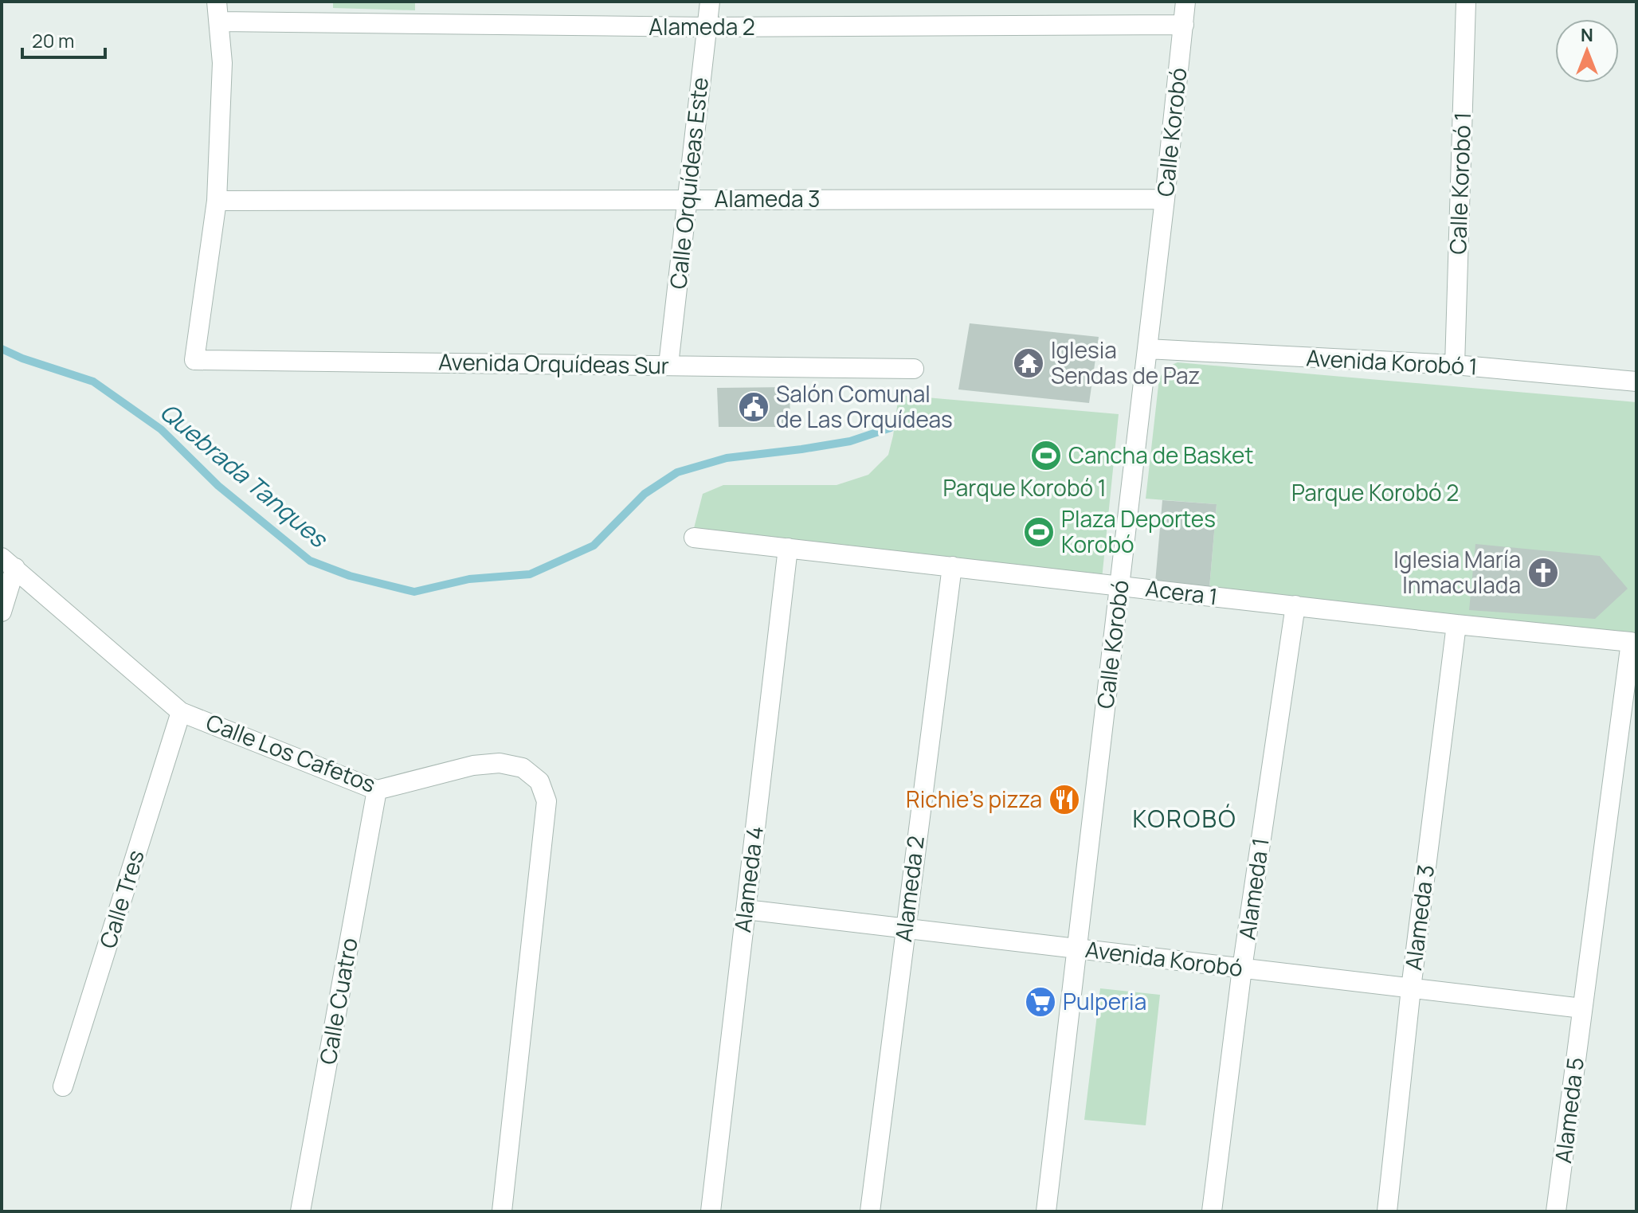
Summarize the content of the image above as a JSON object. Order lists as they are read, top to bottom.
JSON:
{
  "streets": {
    "street": [
      "Alameda 2",
      "Calle Korobó",
      "Calle Orquídeas Este",
      "Calle Korobó 1",
      "Alameda 3",
      "Avenida Korobó 1",
      "Avenida Orquídeas Sur",
      "Acera 1",
      "Calle Los Cafetos",
      "Alameda 4",
      "Alameda 1",
      "Calle Tres",
      "Avenida Korobó",
      "Calle Cuatro",
      "Alameda 5"
    ]
  },
  "crossings": [
    ["Alameda 2", "Calle Korobó"],
    ["Alameda 2", "Calle Orquídeas Este"],
    ["Alameda 2", "Acera 1"],
    ["Alameda 2", "Avenida Korobó"],
    ["Calle Korobó", "Alameda 3"],
    ["Calle Korobó", "Avenida Korobó 1"],
    ["Calle Korobó", "Acera 1"],
    ["Calle Korobó", "Avenida Korobó"],
    ["Calle Orquídeas Este", "Alameda 3"],
    ["Calle Orquídeas Este", "Avenida Orquídeas Sur"],
    ["Calle Korobó 1", "Avenida Korobó 1"],
    ["Alameda 3", "Avenida Orquídeas Sur"],
    ["Alameda 3", "Acera 1"],
    ["Alameda 3", "Avenida Korobó"],
    ["Acera 1", "Alameda 4"],
    ["Acera 1", "Alameda 1"],
    ["Acera 1", "Alameda 5"],
    ["Calle Los Cafetos", "Calle Tres"],
    ["Calle Los Cafetos", "Calle Cuatro"],
    ["Alameda 4", "Avenida Korobó"],
    ["Alameda 1", "Avenida Korobó"],
    ["Avenida Korobó", "Alameda 5"]
  ],
  "districts": ["KOROBÓ"],
  "water": ["Quebrada Tanques"],
  "parks": ["Parque Korobó 1", "Parque Korobó 2"],
  "places": {
    "temple": ["Iglesia Sendas de Paz"],
    "public building": ["Salón Comunal de Las Orquídeas"],
    "sports": ["Cancha de Basket", "Plaza Deportes Korobó"],
    "church": ["Iglesia María Inmaculada"],
    "restaurant": ["Richie's pizza"],
    "supermarket": ["Pulperia"]
  },
  "scale_bar": "20 m",
  "north": "top"
}
